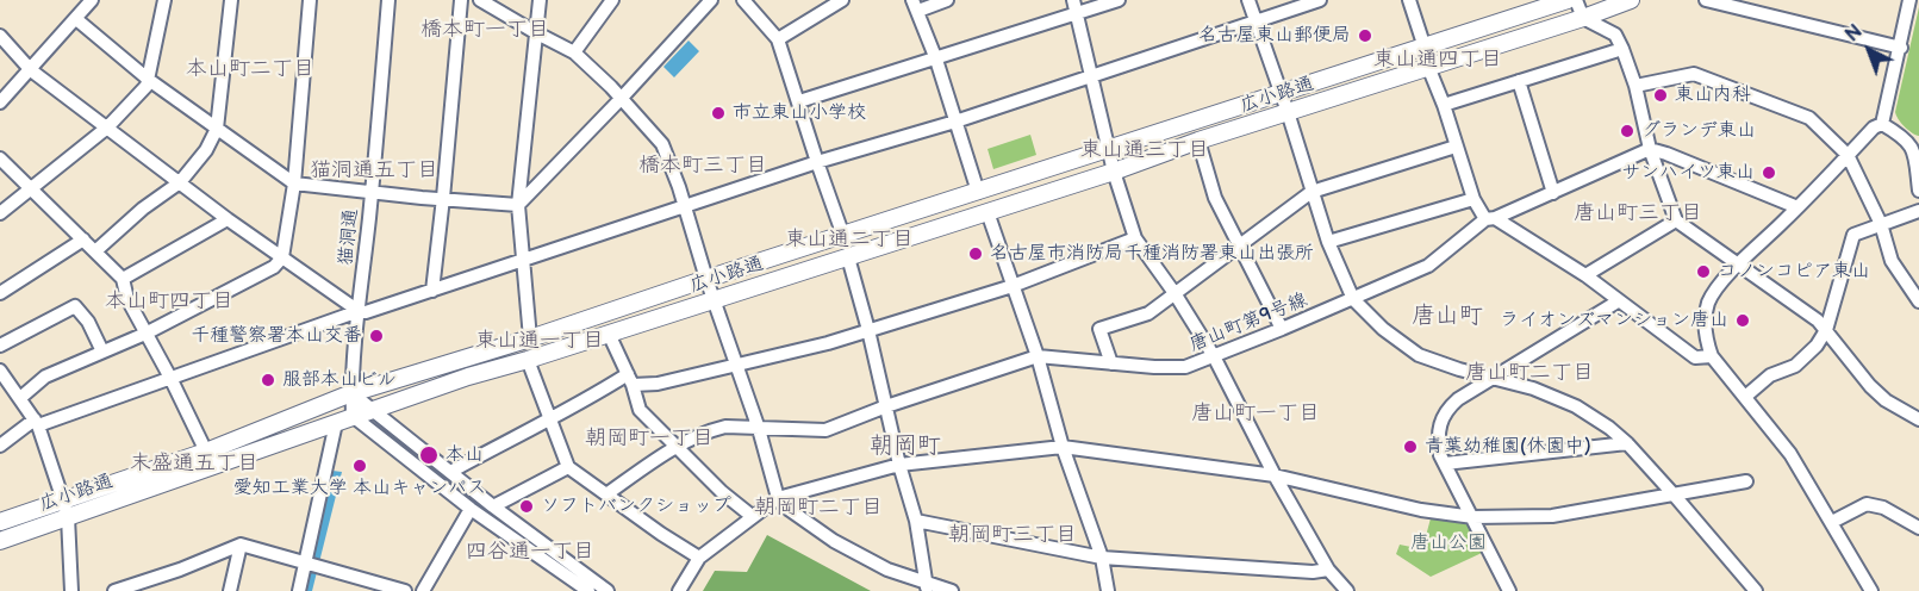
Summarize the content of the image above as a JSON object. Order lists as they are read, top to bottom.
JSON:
{
  "streets": {
    "main road": ["広小路通"],
    "street": ["猫洞通", "唐山町第9号線"]
  },
  "crossings": [
    ["広小路通", "猫洞通"]
  ],
  "districts": [
    "橋本町一丁目",
    "東山通四丁目",
    "本山町二丁目",
    "東山通三丁目",
    "橋本町三丁目",
    "猫洞通五丁目",
    "唐山町三丁目",
    "東山通二丁目",
    "本山町四丁目",
    "唐山町",
    "東山通一丁目",
    "唐山町二丁目",
    "唐山町一丁目",
    "朝岡町一丁目",
    "朝岡町",
    "末盛通五丁目",
    "朝岡町二丁目",
    "朝岡町三丁目",
    "四谷通一丁目"
  ],
  "parks": ["唐山公園"],
  "places": [
    "名古屋東山郵便局",
    "東山内科",
    "市立東山小学校",
    "グランデ東山",
    "サンハイツ東山",
    "名古屋市消防局千種消防署東山出張所",
    "コノンコピア東山",
    "ライオンズマンション唐山",
    "千種警察署本山交番",
    "服部本山ビル",
    "青葉幼稚園(休園中)",
    "本山",
    "愛知工業大学 本山キャンパス",
    "ソフトバンクショップ"
  ],
  "north": "top left"
}
